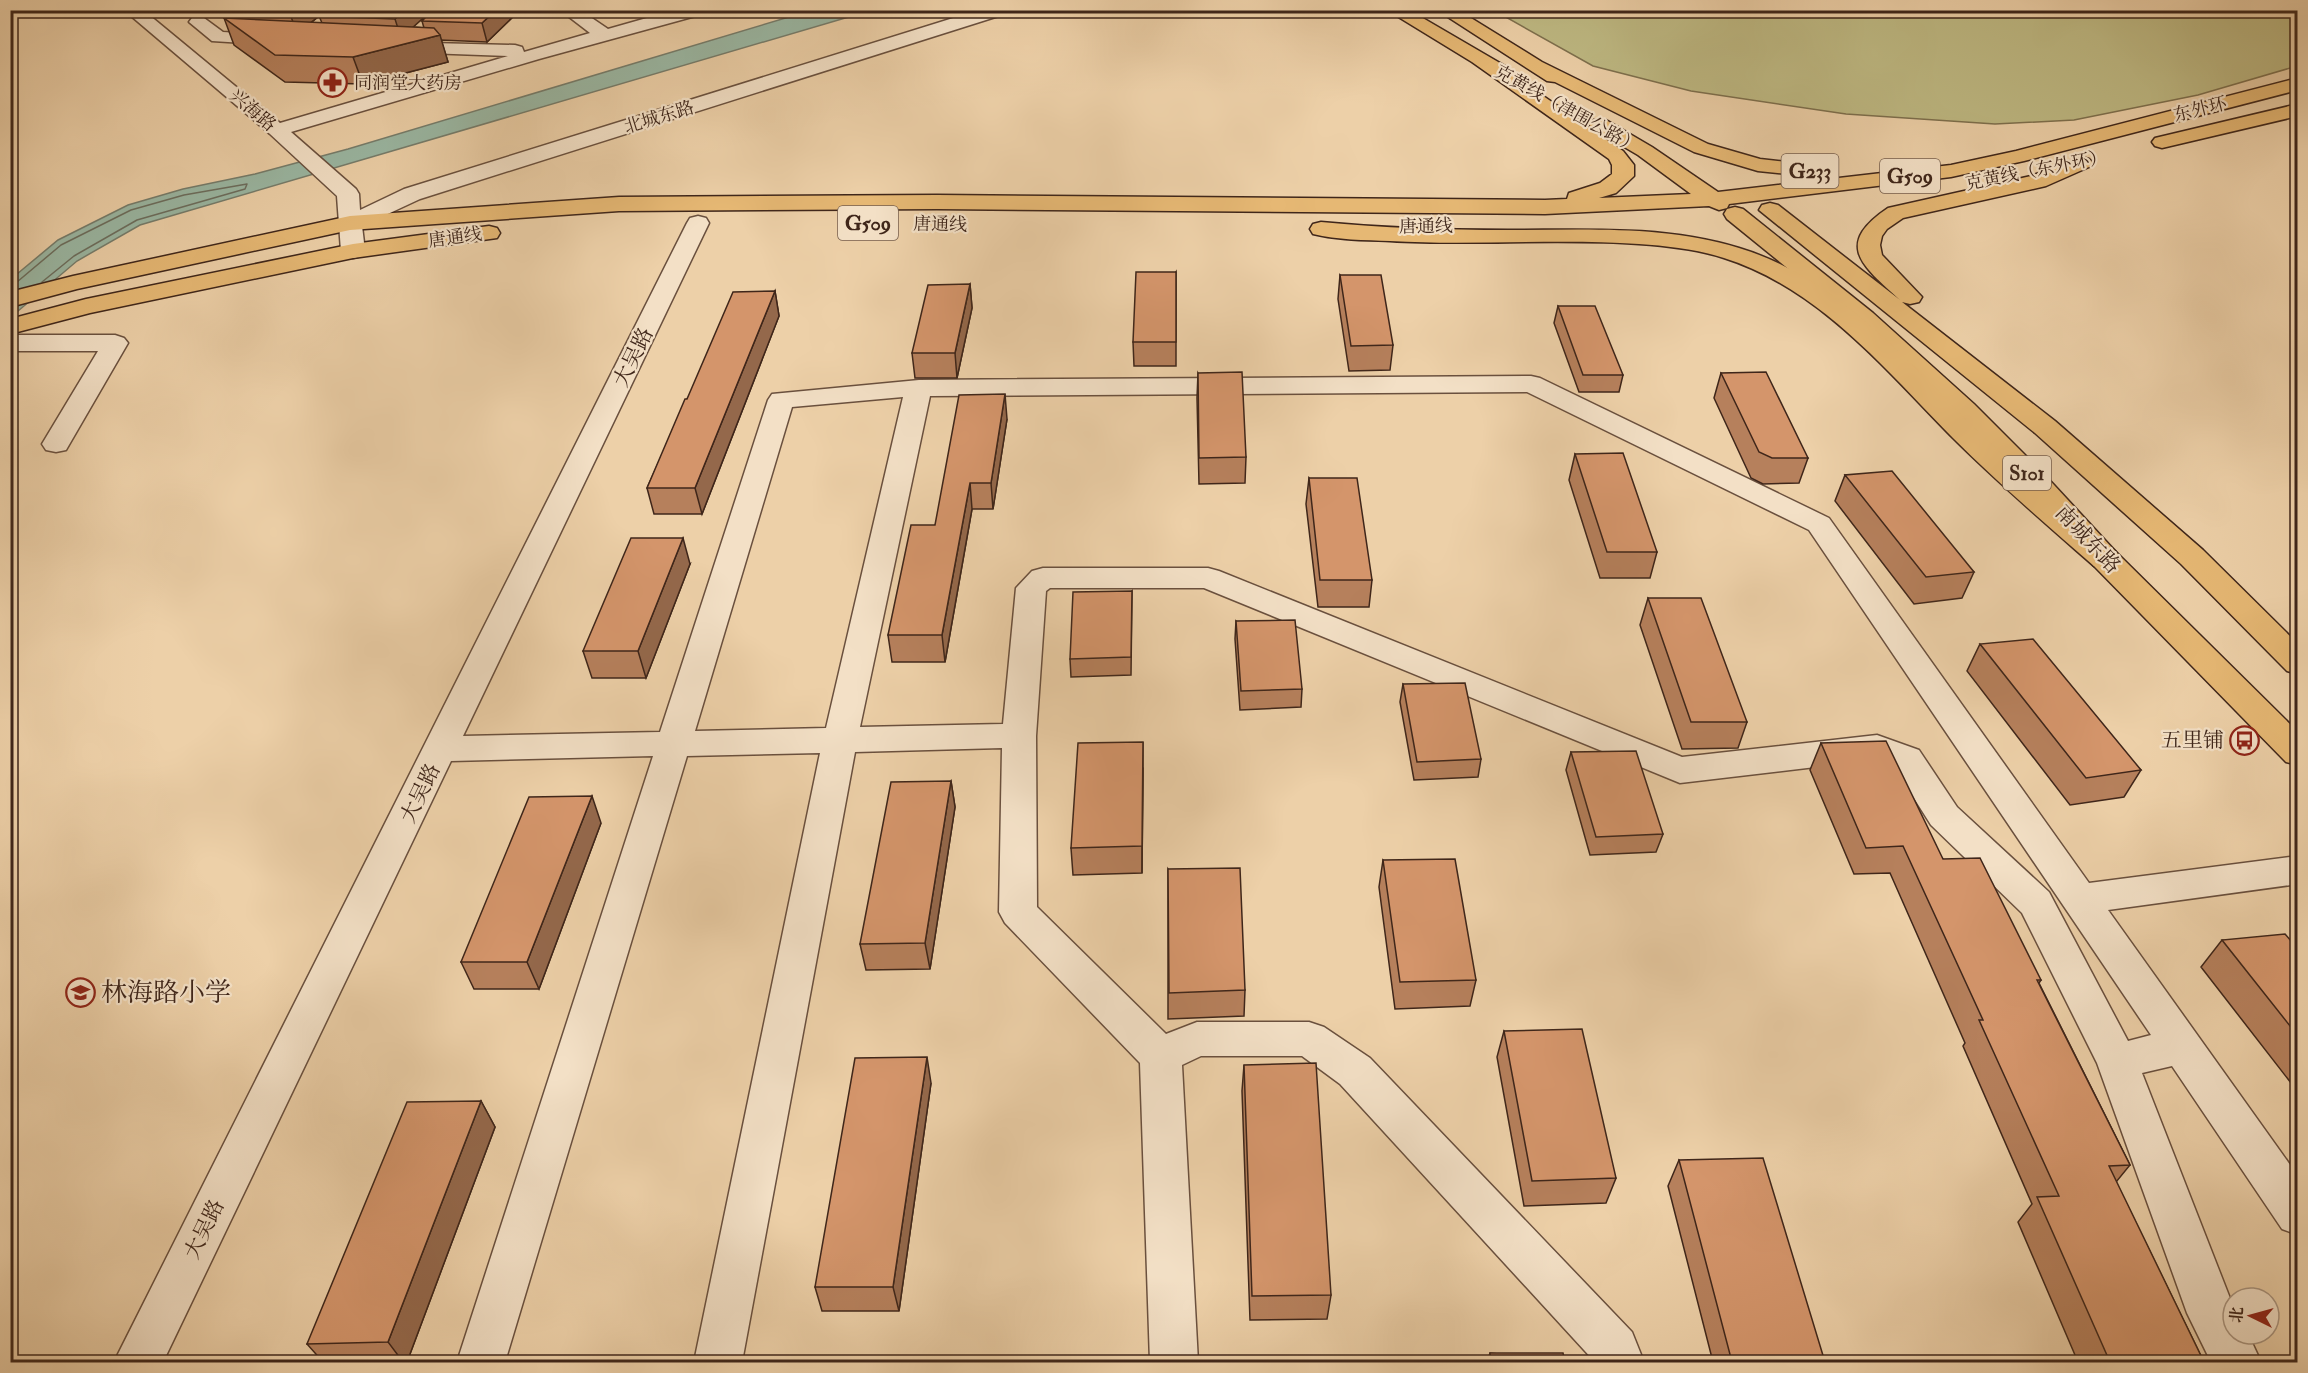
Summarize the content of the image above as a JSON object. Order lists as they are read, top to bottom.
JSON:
{
  "streets": {
    "main road": [
      "克黄线（津围公路）",
      "东外环",
      "克黄线（东外环）",
      "G233",
      "G509",
      "唐通线",
      "S101",
      "南城东路"
    ],
    "street": ["兴海路", "北城东路", "大吴路"]
  },
  "crossings": [
    ["克黄线（津围公路）", "克黄线（东外环）"],
    ["克黄线（津围公路）", "G233"],
    ["克黄线（津围公路）", "G509"],
    ["克黄线（津围公路）", "唐通线"],
    ["克黄线（津围公路）", "S101"],
    ["克黄线（津围公路）", "南城东路"],
    ["东外环", "G233"],
    ["东外环", "G509"],
    ["兴海路", "北城东路"],
    ["兴海路", "唐通线"],
    ["北城东路", "唐通线"],
    ["克黄线（东外环）", "G509"],
    ["克黄线（东外环）", "唐通线"],
    ["克黄线（东外环）", "S101"],
    ["克黄线（东外环）", "南城东路"],
    ["G233", "G509"],
    ["G509", "唐通线"],
    ["G509", "S101"],
    ["G509", "南城东路"],
    ["唐通线", "大吴路"],
    ["唐通线", "S101"],
    ["唐通线", "南城东路"],
    ["S101", "南城东路"]
  ],
  "places": {
    "pharmacy": ["同润堂大药房"],
    "bus stop": ["五里铺"],
    "school or university": ["林海路小学"]
  },
  "north": "left"
}
